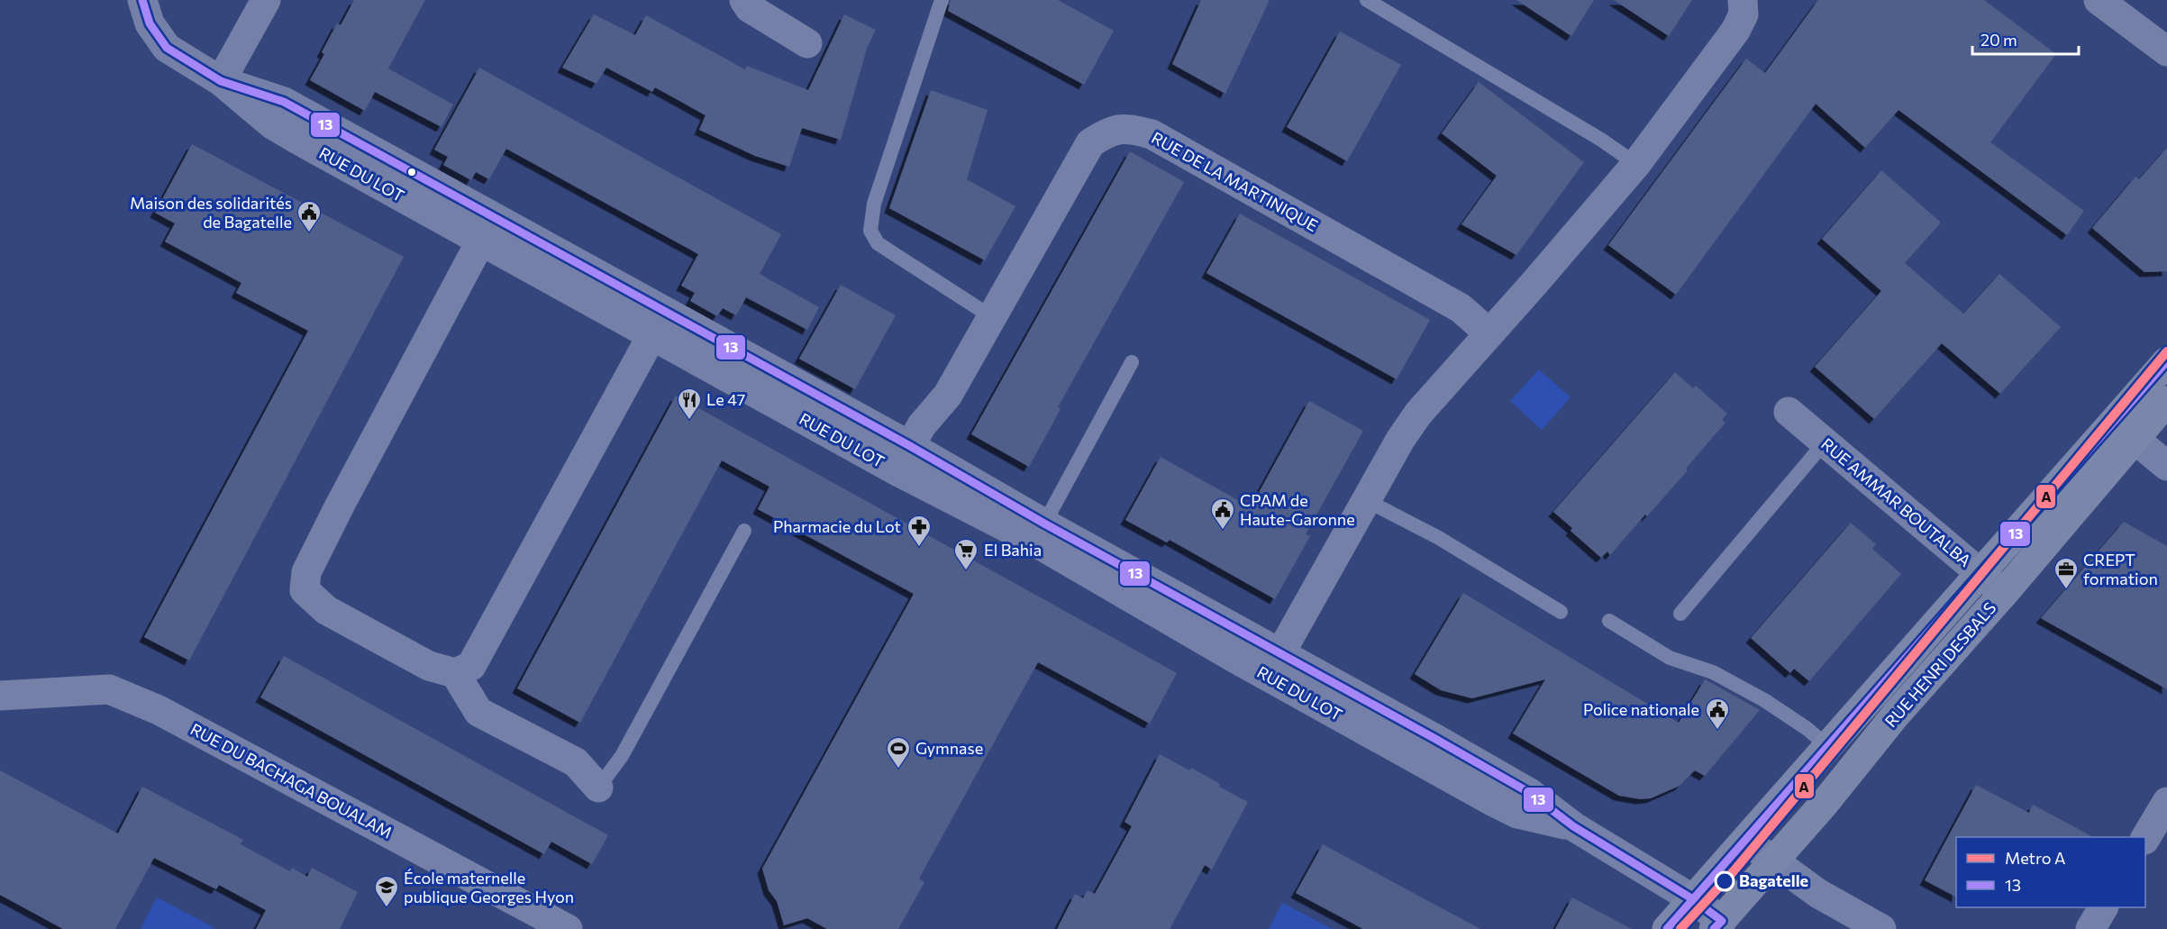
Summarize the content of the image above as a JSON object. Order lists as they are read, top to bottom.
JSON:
{
  "streets": {
    "street": [
      "RUE DU LOT",
      "RUE DE LA MARTINIQUE",
      "RUE AMMAR BOUTALBA",
      "RUE HENRI DESBALS",
      "RUE DU BACHAGA BOUALAM"
    ]
  },
  "crossings": [
    ["RUE DU LOT", "RUE DE LA MARTINIQUE"],
    ["RUE DU LOT", "RUE HENRI DESBALS"],
    ["RUE AMMAR BOUTALBA", "RUE HENRI DESBALS"]
  ],
  "places": {
    "public building": ["Maison des solidarités de Bagatelle", "CPAM de Haute-Garonne", "Police nationale"],
    "restaurant": ["Le 47"],
    "pharmacy": ["Pharmacie du Lot"],
    "supermarket": ["El Bahia"],
    "office": ["CREPT formation"],
    "sports": ["Gymnase"],
    "other": ["Bagatelle"],
    "school or university": ["École maternelle publique Georges Hyon"]
  },
  "lines": ["transit line 13", "metro line A"],
  "legend": ["Metro A", "13"],
  "scale_bar": "20 m"
}
